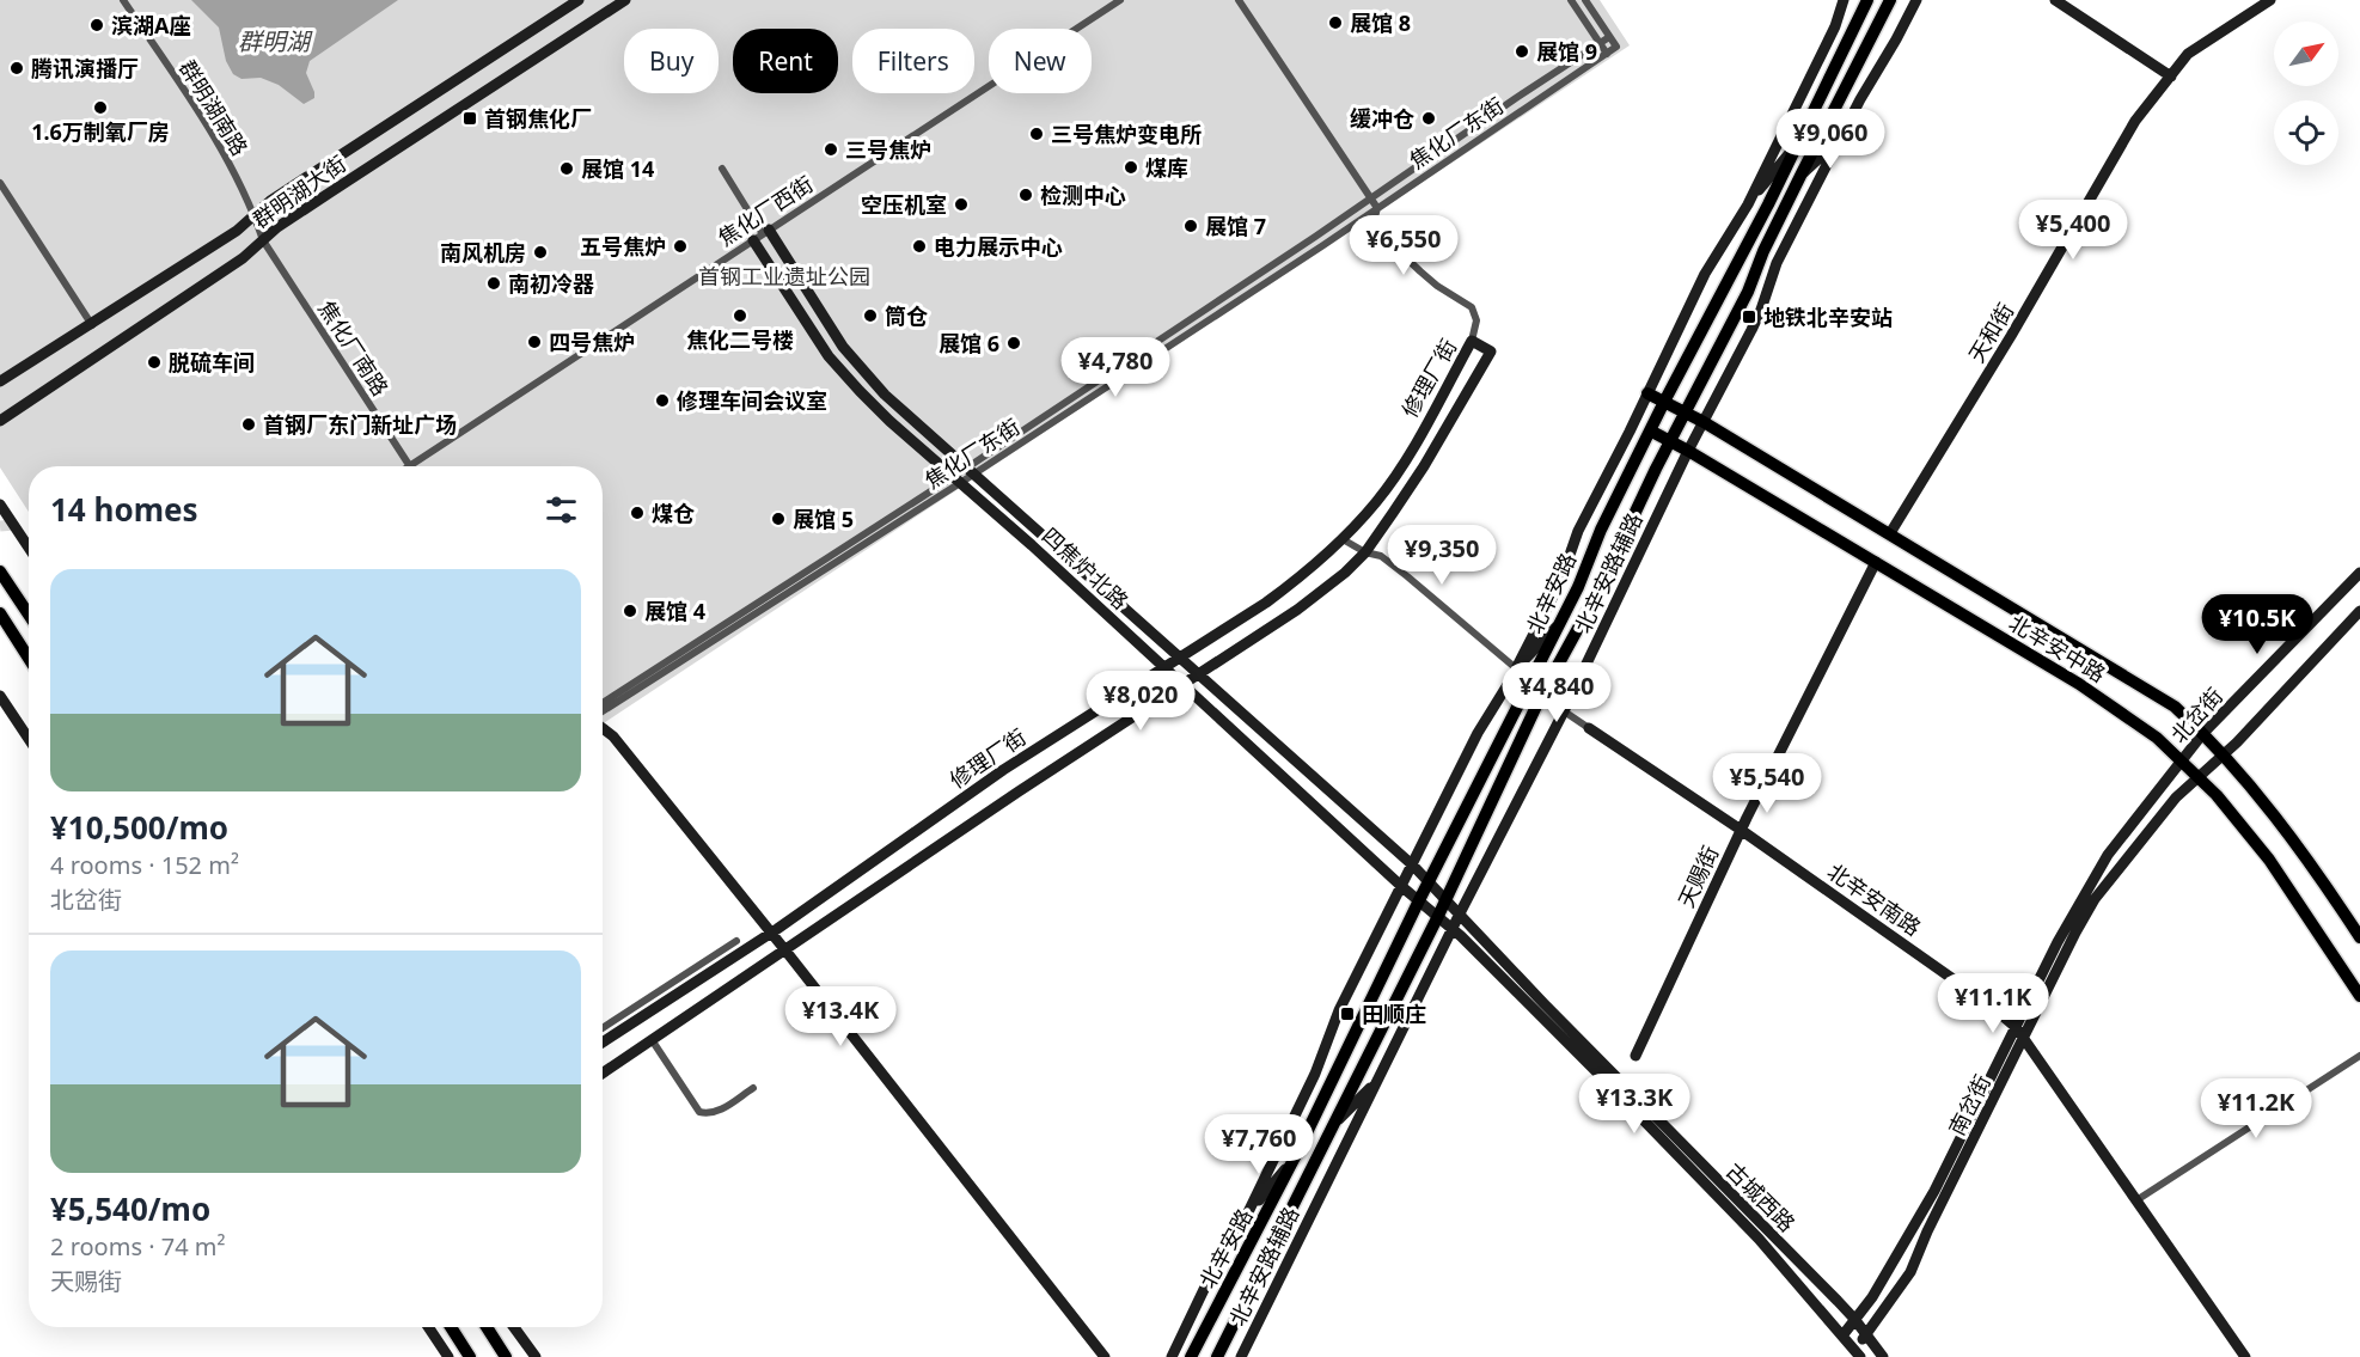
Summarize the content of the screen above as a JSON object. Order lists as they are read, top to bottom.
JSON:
{
  "streets": {
    "main road": [
      "群明湖大街",
      "天和街",
      "修理厂街",
      "四焦炉北路",
      "北辛安路辅路",
      "北辛安路",
      "北辛安中路",
      "北岔街",
      "天赐街",
      "北辛安南路",
      "南岔街",
      "古城西路"
    ],
    "street": [
      "群明湖南路",
      "焦化厂东街",
      "焦化厂西街",
      "焦化厂南路"
    ]
  },
  "crossings": [
    ["群明湖南路", "群明湖大街"],
    ["群明湖南路", "焦化厂南路"],
    ["焦化厂东街", "四焦炉北路"],
    ["群明湖大街", "焦化厂南路"],
    ["焦化厂西街", "焦化厂南路"],
    ["焦化厂西街", "四焦炉北路"],
    ["天和街", "北辛安中路"],
    ["修理厂街", "四焦炉北路"],
    ["四焦炉北路", "北辛安路辅路"],
    ["四焦炉北路", "北辛安路"],
    ["四焦炉北路", "古城西路"],
    ["北辛安路辅路", "北辛安中路"],
    ["北辛安路辅路", "古城西路"],
    ["北辛安路", "北辛安中路"],
    ["北辛安路", "古城西路"],
    ["北辛安中路", "北岔街"],
    ["北辛安中路", "天赐街"],
    ["北辛安中路", "南岔街"],
    ["北岔街", "南岔街"],
    ["天赐街", "北辛安南路"],
    ["北辛安南路", "南岔街"],
    ["南岔街", "古城西路"]
  ],
  "water": ["群明湖"],
  "parks": ["首钢工业遗址公园"],
  "places": {
    "other": [
      "展馆 8",
      "滨湖A座",
      "展馆 9",
      "腾讯演播厅",
      "1.6万制氧厂房",
      "缓冲仓",
      "三号焦炉变电所",
      "三号焦炉",
      "煤库",
      "展馆 14",
      "检测中心",
      "空压机室",
      "展馆 7",
      "五号焦炉",
      "电力展示中心",
      "南风机房",
      "南初冷器",
      "焦化二号楼",
      "筒仓",
      "四号焦炉",
      "展馆 6",
      "脱硫车间",
      "修理车间会议室",
      "首钢厂东门新址广场",
      "煤仓",
      "展馆 5",
      "展馆 4"
    ],
    "transit": ["首钢焦化厂", "地铁北辛安站", "田顺庄"]
  },
  "north": "top right",
  "page": {
    "chip": [
      "Buy",
      "Rent",
      "Filters",
      "New"
    ],
    "price": [
      "¥9,060",
      "¥5,400",
      "¥6,550",
      "¥4,780",
      "¥9,350",
      "¥10.5K",
      "¥4,840",
      "¥8,020",
      "¥5,540",
      "¥11.1K",
      "¥13.4K",
      "¥13.3K",
      "¥11.2K",
      "¥7,760"
    ],
    "heading": "14 homes",
    "list": [
      {
        "name": "¥10,500/mo",
        "note": "4 rooms · 152 m² · 北岔街"
      },
      {
        "name": "¥5,540/mo",
        "note": "2 rooms · 74 m² · 天赐街"
      }
    ]
  }
}
